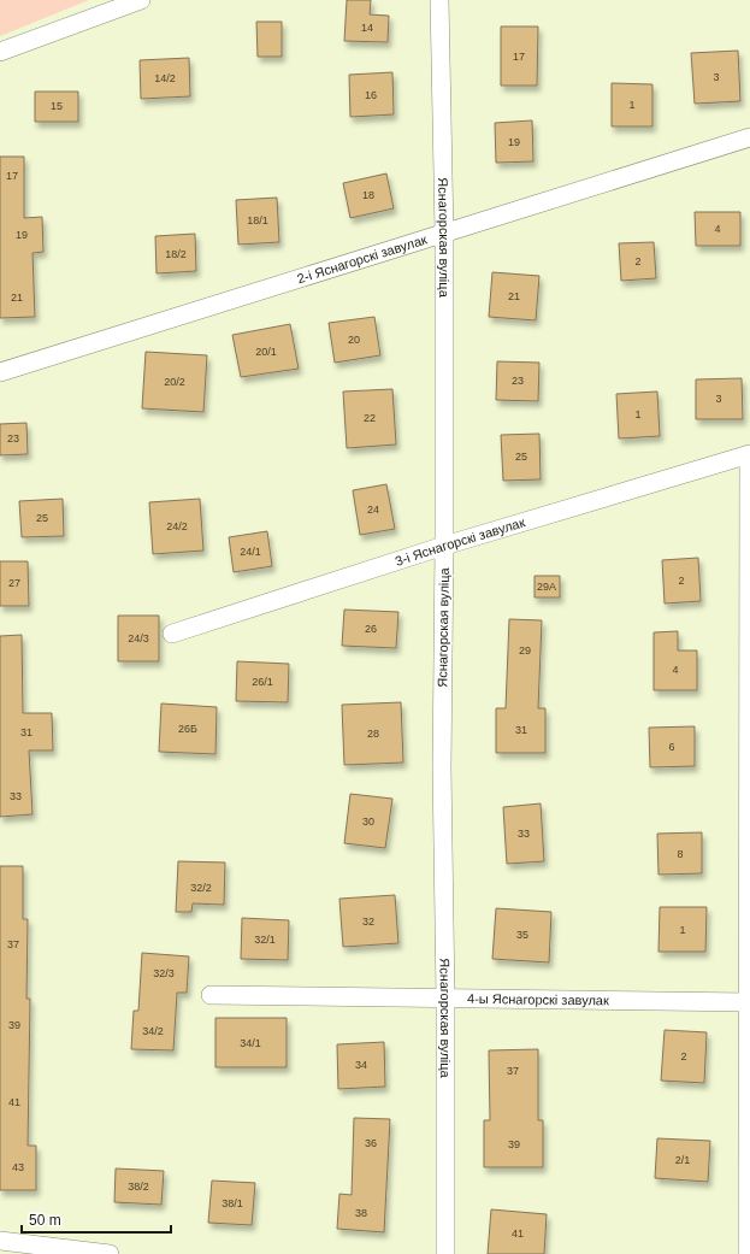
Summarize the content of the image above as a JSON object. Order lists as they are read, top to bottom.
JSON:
{
  "streets": {
    "street": [
      "Яснагорская вуліца",
      "2-і Яснагорскі завулак",
      "3-і Яснагорскі завулак",
      "4-ы Яснагорскі завулак"
    ]
  },
  "crossings": [
    ["Яснагорская вуліца", "2-і Яснагорскі завулак"],
    ["Яснагорская вуліца", "3-і Яснагорскі завулак"],
    ["Яснагорская вуліца", "4-ы Яснагорскі завулак"]
  ],
  "house_numbers": [
    "14",
    "17",
    "3",
    "14/2",
    "16",
    "1",
    "15",
    "19",
    "17",
    "18",
    "18/1",
    "4",
    "19",
    "18/2",
    "2",
    "21",
    "21",
    "20",
    "20/1",
    "23",
    "20/2",
    "3",
    "1",
    "22",
    "23",
    "25",
    "24",
    "25",
    "24/2",
    "24/1",
    "2",
    "27",
    "29А",
    "26",
    "24/3",
    "29",
    "4",
    "26/1",
    "26Б",
    "31",
    "31",
    "28",
    "6",
    "33",
    "30",
    "33",
    "8",
    "32/2",
    "32",
    "1",
    "35",
    "32/1",
    "37",
    "32/3",
    "39",
    "34/2",
    "34/1",
    "2",
    "34",
    "37",
    "41",
    "36",
    "39",
    "2/1",
    "43",
    "38/2",
    "38/1",
    "38",
    "41"
  ],
  "scale_bar": "50 m"
}
